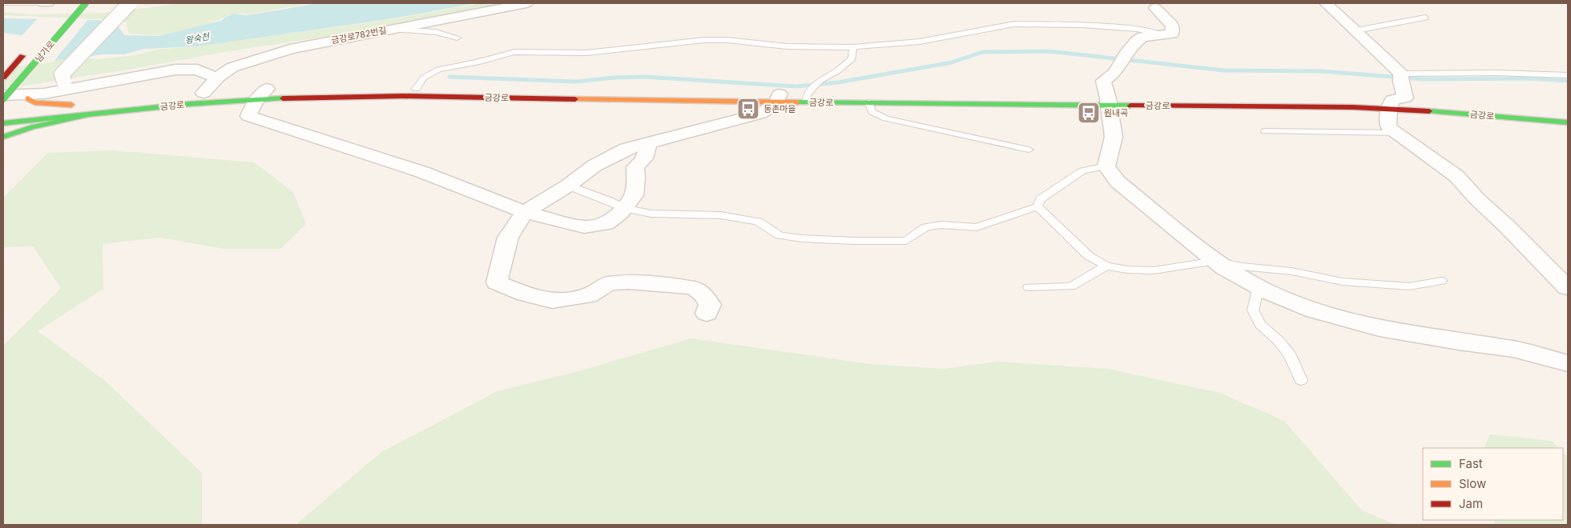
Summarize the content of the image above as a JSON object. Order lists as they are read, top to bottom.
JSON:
{
  "streets": {
    "main road": ["남가로", "금강로"],
    "street": ["금강로782번길"]
  },
  "water": ["왕숙천"],
  "places": {
    "bus stop": ["동촌마을", "원내곡"]
  },
  "legend": ["Fast", "Slow", "Jam"]
}
